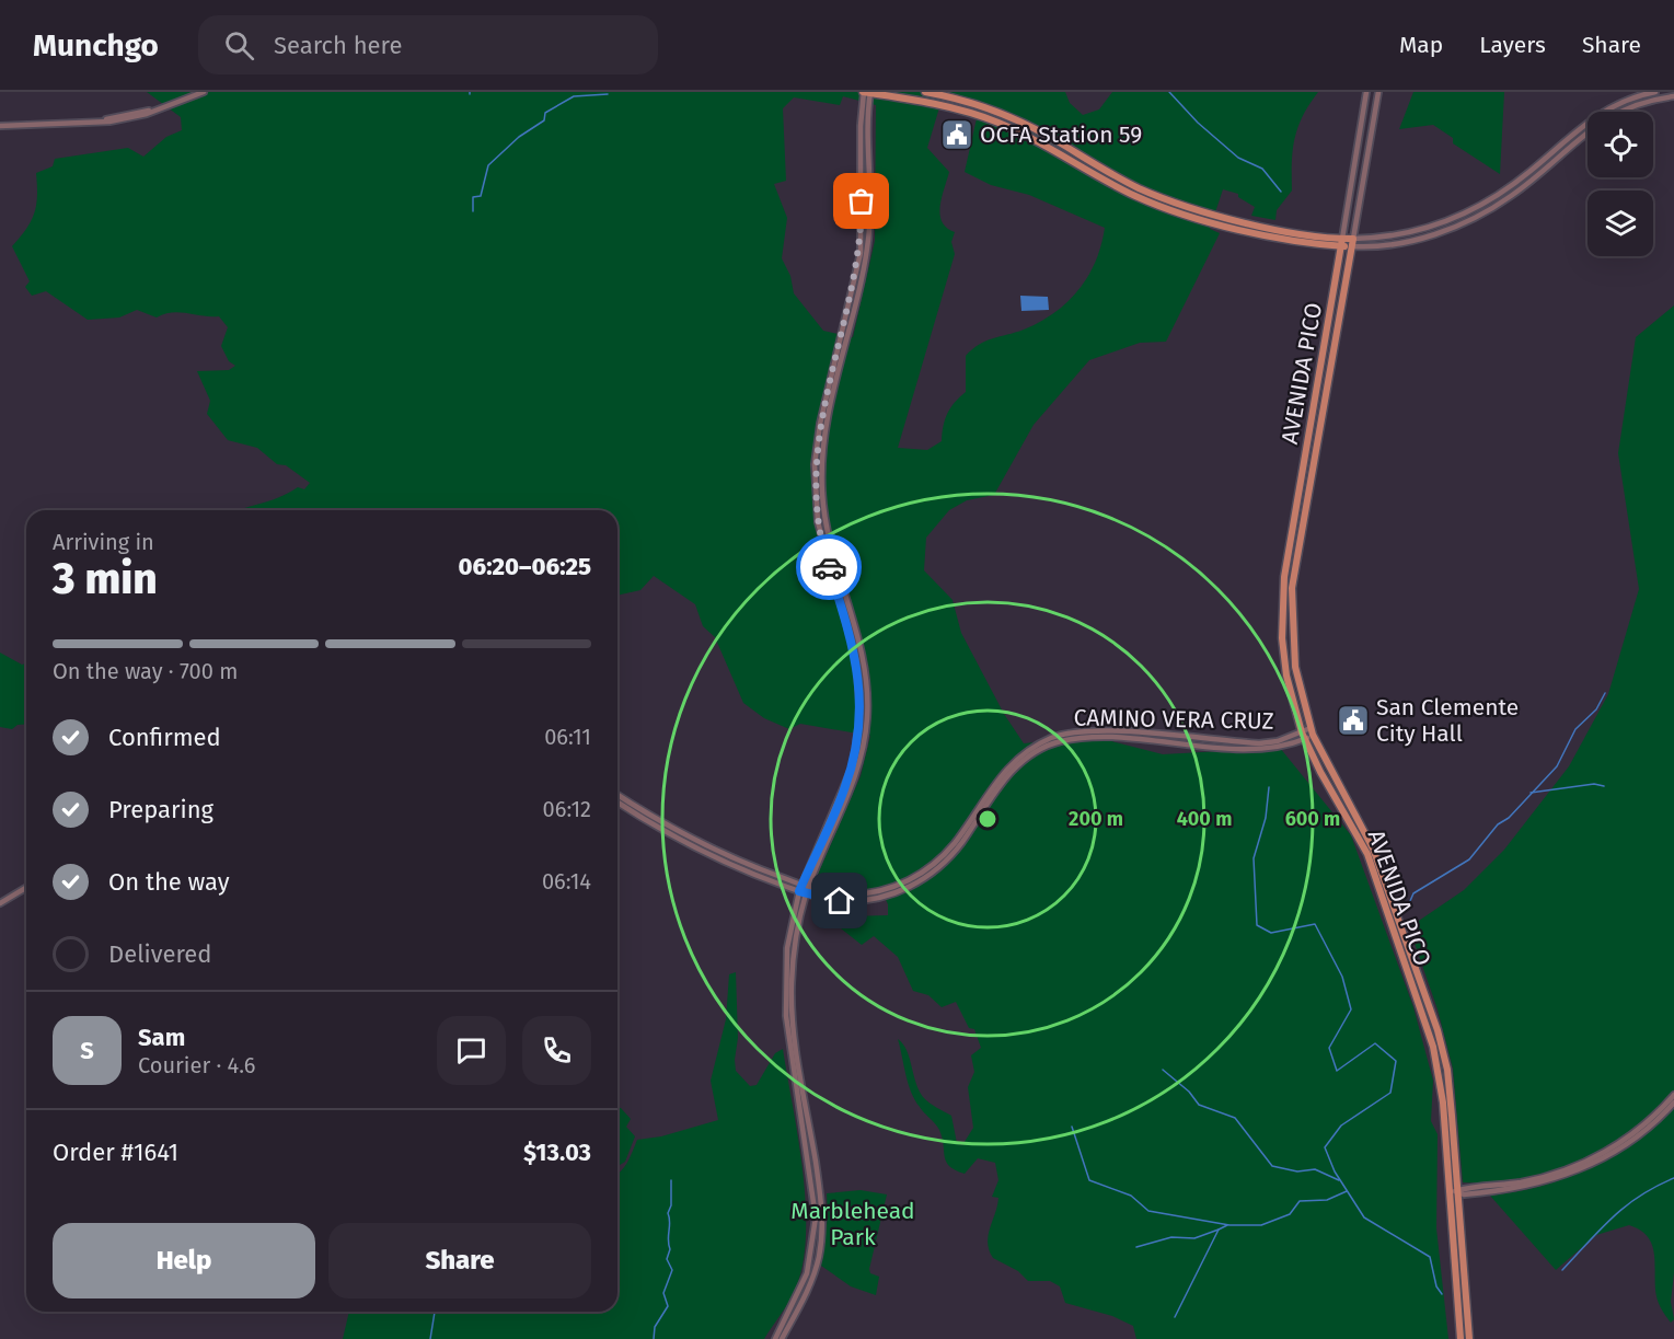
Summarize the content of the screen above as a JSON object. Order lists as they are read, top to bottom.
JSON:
{
  "streets": {
    "highway": ["AVENIDA PICO"],
    "main road": ["CAMINO VERA CRUZ"]
  },
  "crossings": [
    ["AVENIDA PICO", "CAMINO VERA CRUZ"]
  ],
  "parks": ["Marblehead Park"],
  "places": {
    "public building": ["OCFA Station 59", "San Clemente City Hall"]
  },
  "page": {
    "header": "Munchgo",
    "search": "Search here",
    "nav": ["Map", "Layers", "Share"],
    "heading": ["3 min", "Arriving in", "06:20–06:25"],
    "panel": [
      "Sam",
      "Courier · 4.6",
      "Order #1641",
      "$13.03"
    ],
    "bar": "On the way · 700 m",
    "list": [
      ["Confirmed", "06:11"],
      ["Preparing", "06:12"],
      ["On the way", "06:14"],
      "Delivered"
    ],
    "round": "S",
    "buttons": ["Help", "Share"]
  },
  "rings": ["200 m", "400 m", "600 m"]
}
